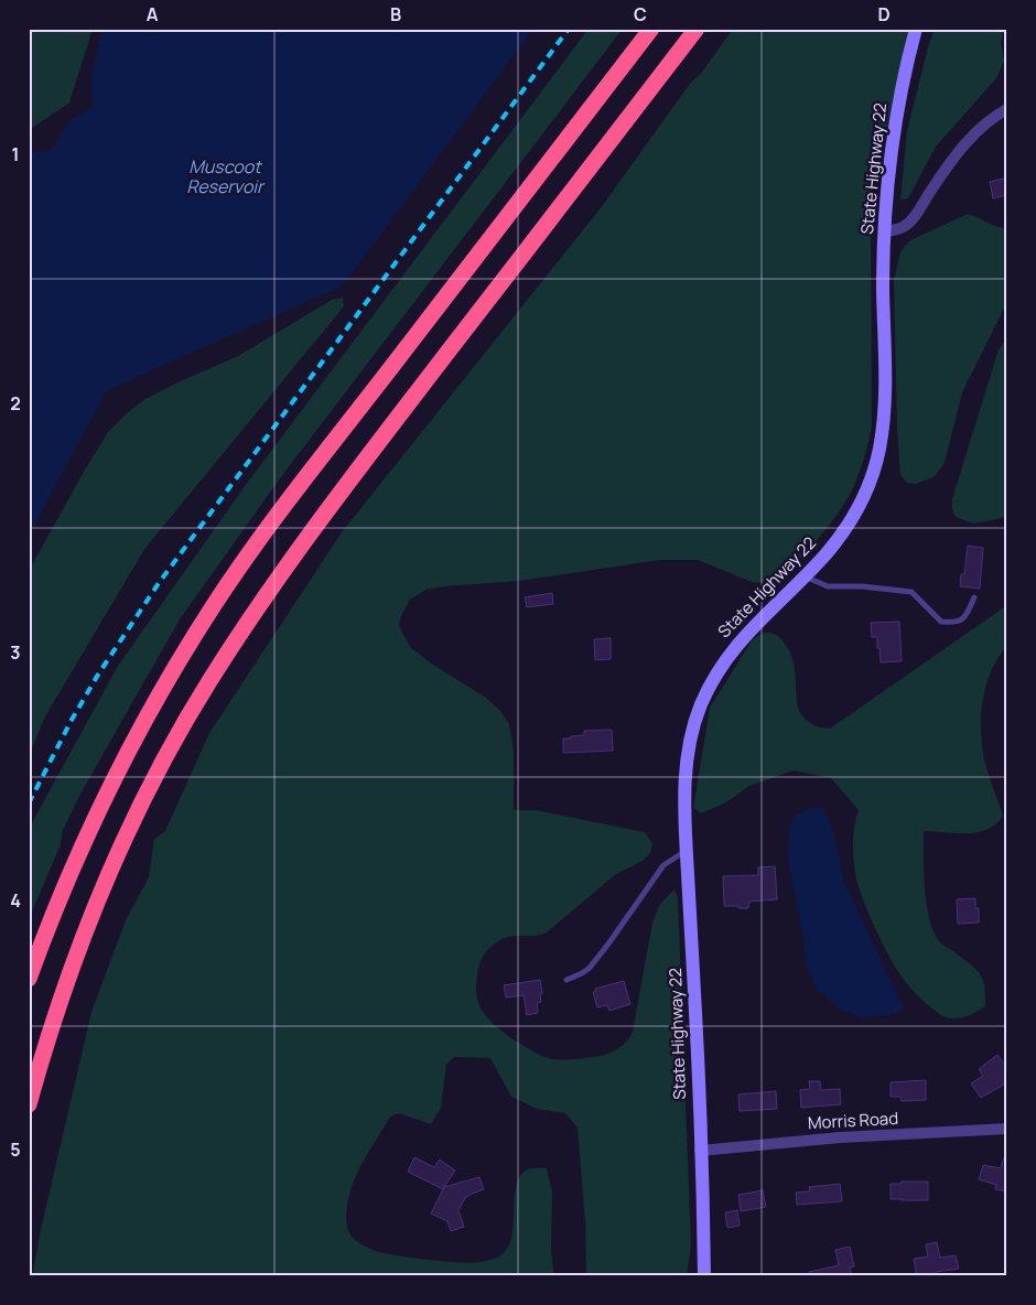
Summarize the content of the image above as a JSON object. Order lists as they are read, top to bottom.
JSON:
{
  "streets": {
    "main road": ["State Highway 22"],
    "street": ["Morris Road"]
  },
  "crossings": [
    ["State Highway 22", "Morris Road"]
  ],
  "water": ["Muscoot Reservoir"],
  "grid": {
    "columns": [
      "A",
      "B",
      "C",
      "D"
    ],
    "rows": [
      "1",
      "2",
      "3",
      "4",
      "5"
    ]
  }
}
